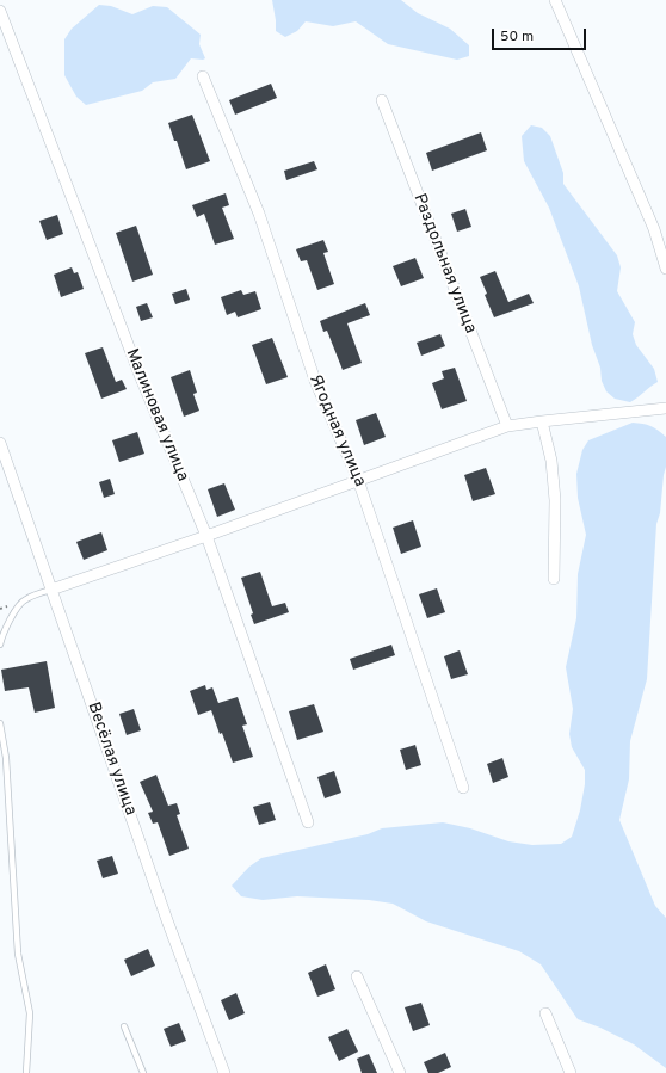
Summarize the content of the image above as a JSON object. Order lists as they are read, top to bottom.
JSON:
{
  "streets": {
    "street": [
      "Раздольная улица",
      "Малиновая улица",
      "Ягодная улица",
      "Весёлая улица"
    ]
  },
  "scale_bar": "50 m"
}
